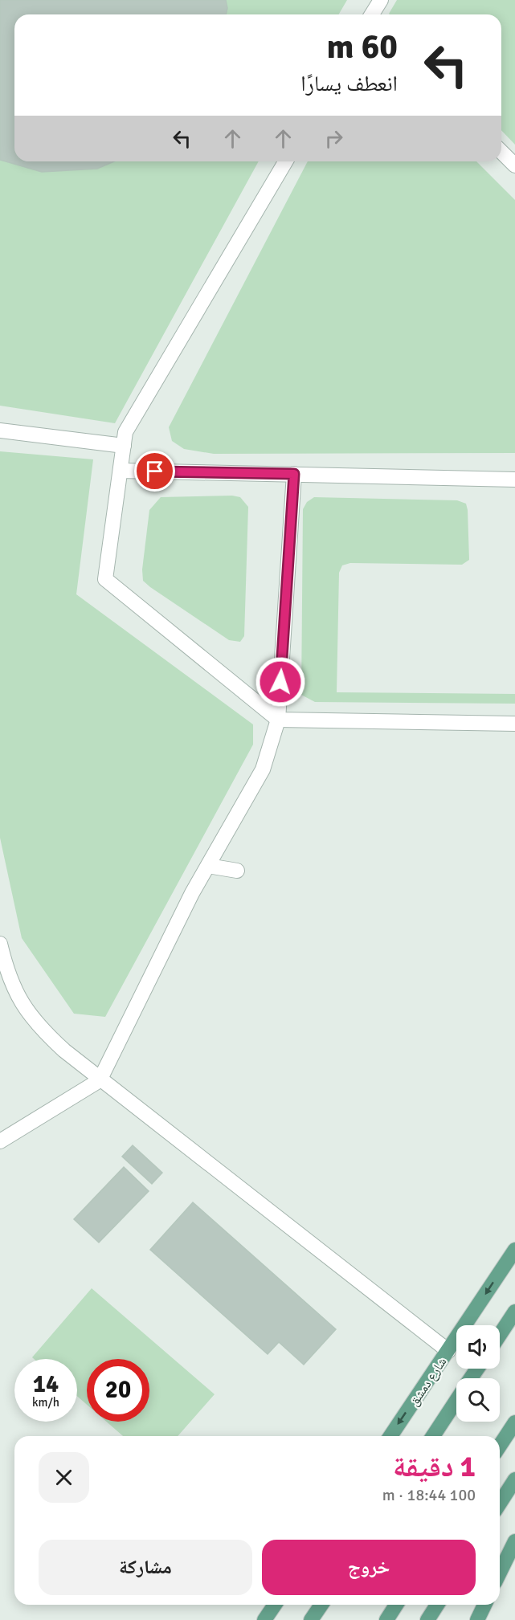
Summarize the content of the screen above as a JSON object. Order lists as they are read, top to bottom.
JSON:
{
  "streets": {
    "main road": ["شارع دمشق"]
  },
  "page": {
    "turn": ["60 m", "انعطف يسارًا"],
    "speed": "14 km/h",
    "limit": "20",
    "heading": ["1 دقيقة", "100 m · 18:44"],
    "buttons": ["خروج", "مشاركة"]
  }
}
